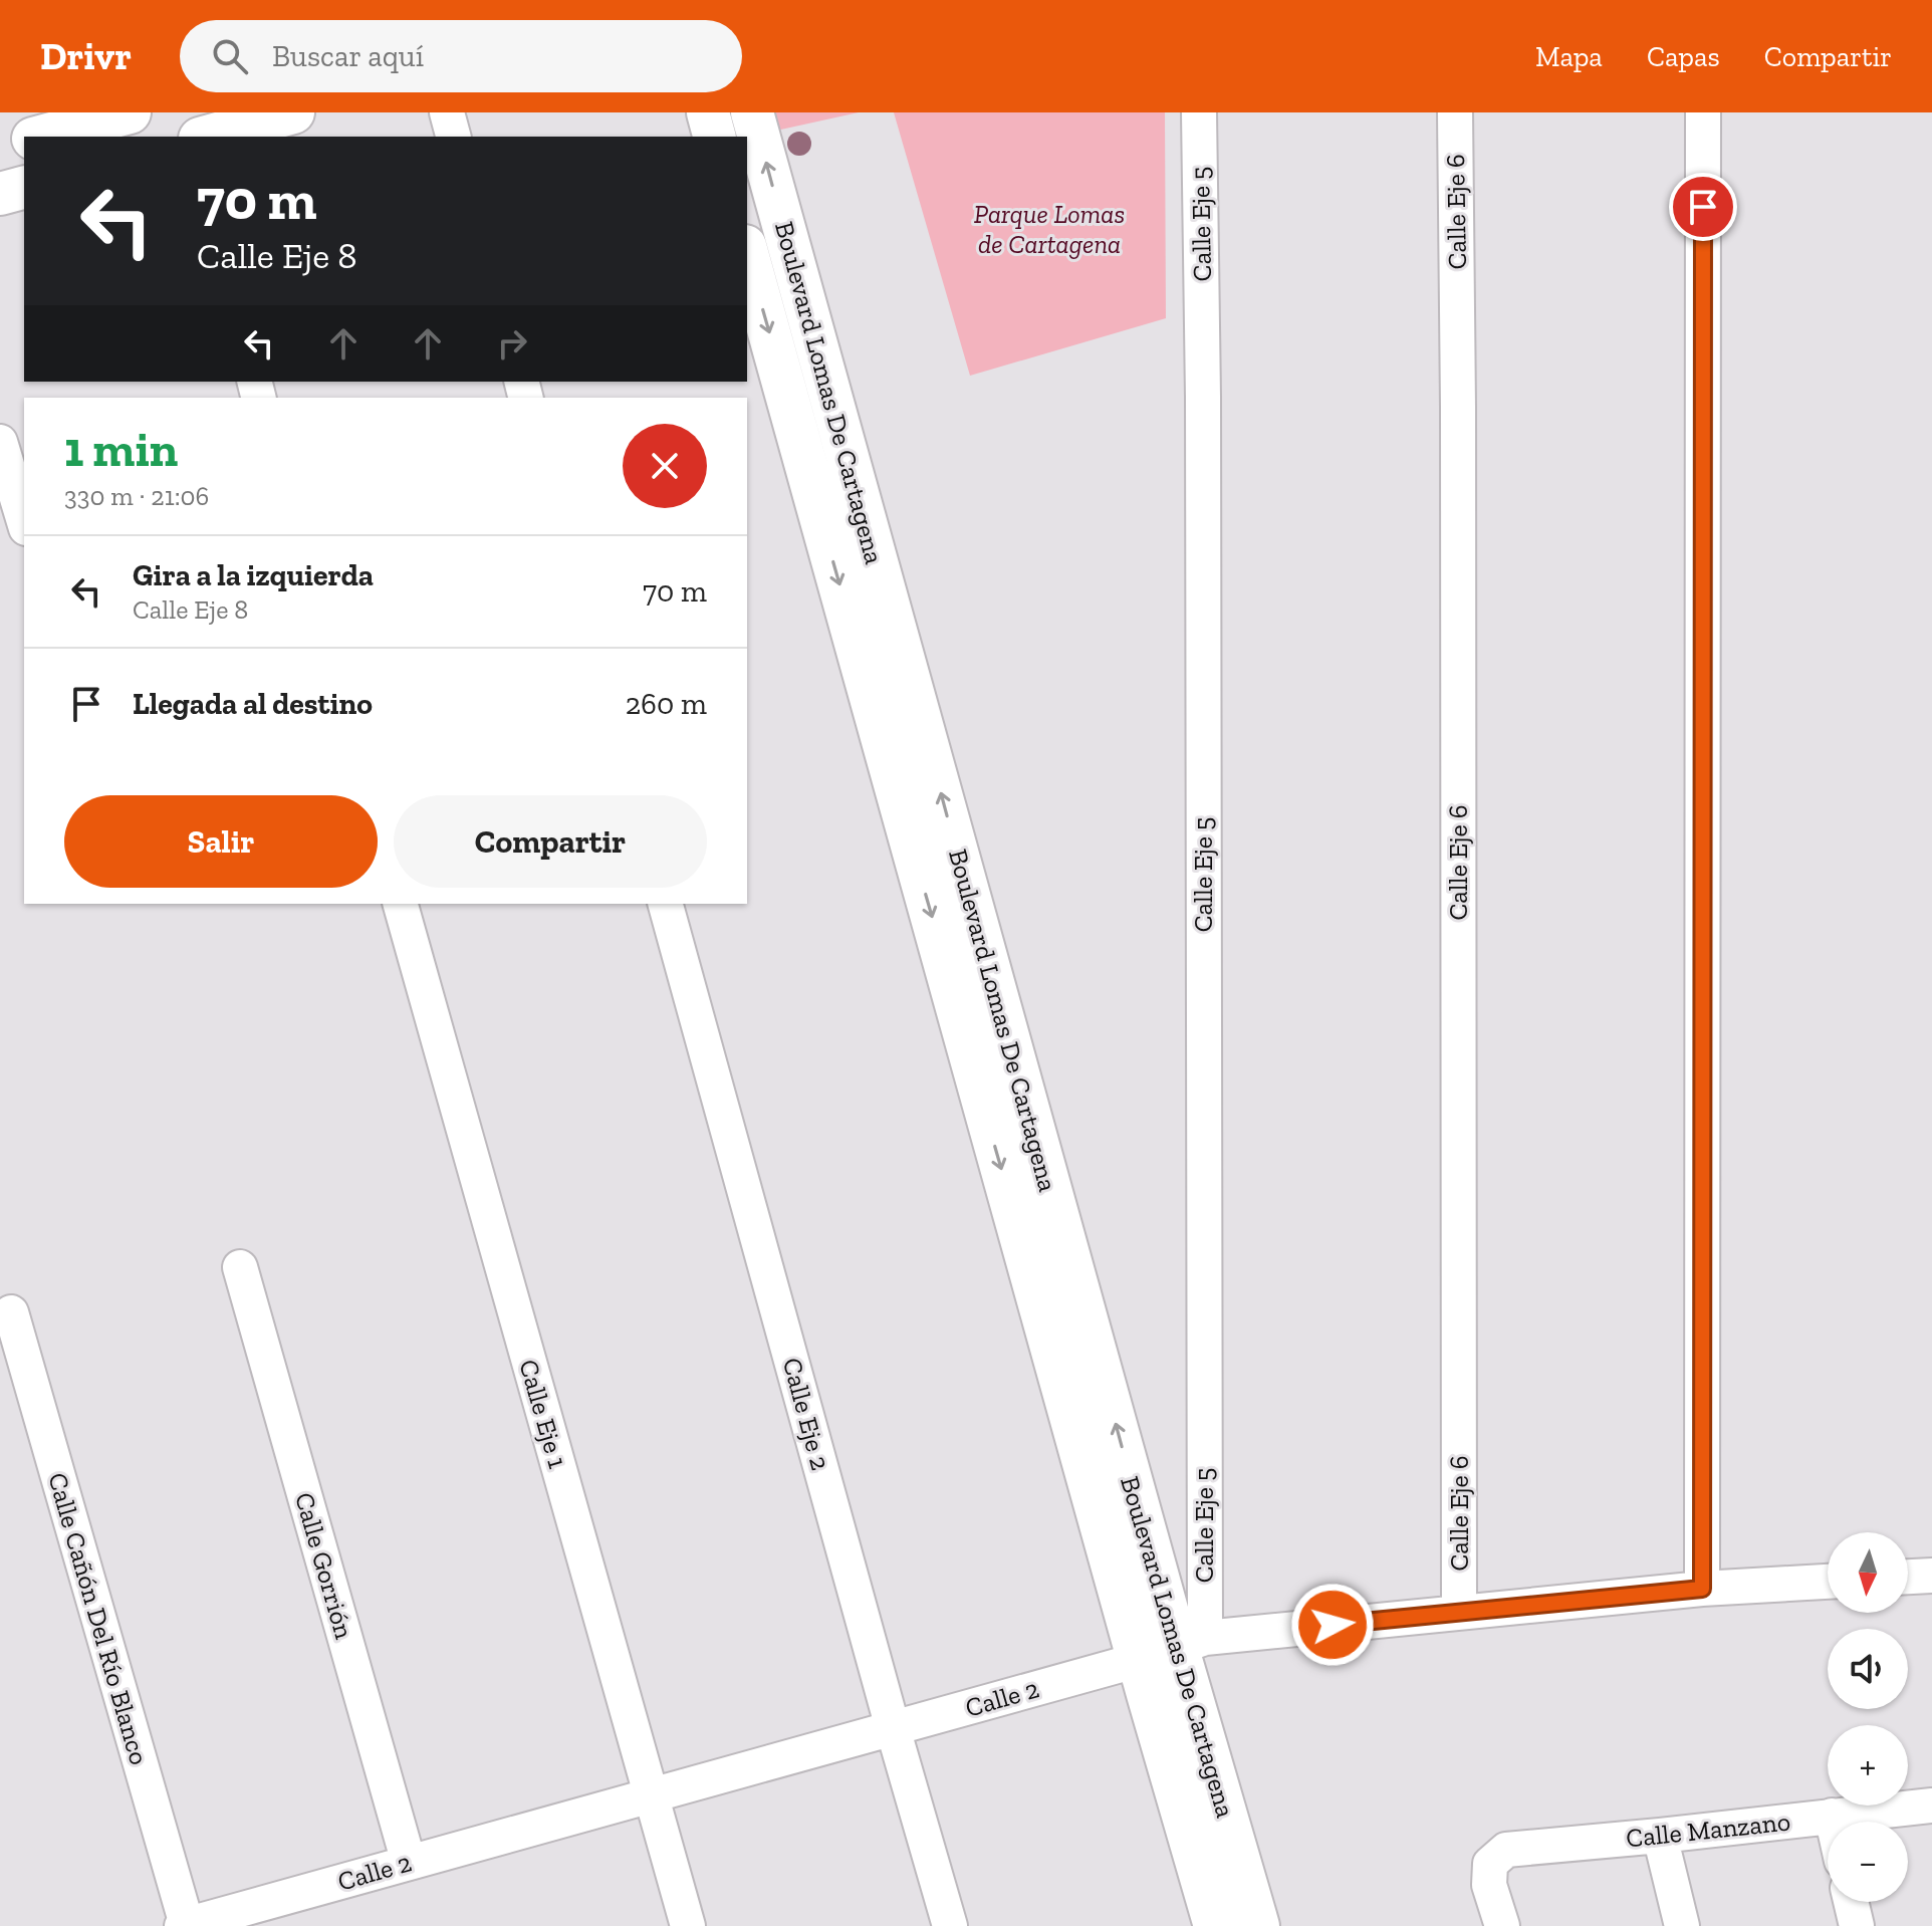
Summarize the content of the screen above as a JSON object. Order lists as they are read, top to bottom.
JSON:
{
  "streets": {
    "street": [
      "Calle Eje 6",
      "Calle Eje 5",
      "Boulevard Lomas De Cartagena",
      "Calle Eje 1",
      "Calle Eje 2",
      "Calle Gorrión",
      "Calle Cañón Del Río Blanco",
      "Calle 2",
      "Calle Manzano"
    ]
  },
  "crossings": [
    ["Calle Eje 6", "Calle 2"],
    ["Calle Eje 5", "Boulevard Lomas De Cartagena"],
    ["Calle Eje 5", "Calle 2"],
    ["Boulevard Lomas De Cartagena", "Calle 2"],
    ["Calle Eje 1", "Calle 2"],
    ["Calle Eje 2", "Calle 2"],
    ["Calle Gorrión", "Calle 2"],
    ["Calle Cañón Del Río Blanco", "Calle 2"]
  ],
  "parks": ["Parque Lomas de Cartagena"],
  "north": "bottom",
  "page": {
    "header": "Drivr",
    "search": "Buscar aquí",
    "nav": ["Mapa", "Capas", "Compartir"],
    "turn": ["70 m", "Calle Eje 8"],
    "heading": ["1 min", "330 m · 21:06"],
    "list": [
      {
        "name": "Gira a la izquierda",
        "note": "Calle Eje 8",
        "value": "70 m"
      },
      {
        "name": "Llegada al destino",
        "value": "260 m"
      }
    ],
    "buttons": ["Salir", "Compartir"],
    "map_buttons": ["+", "−"]
  }
}
